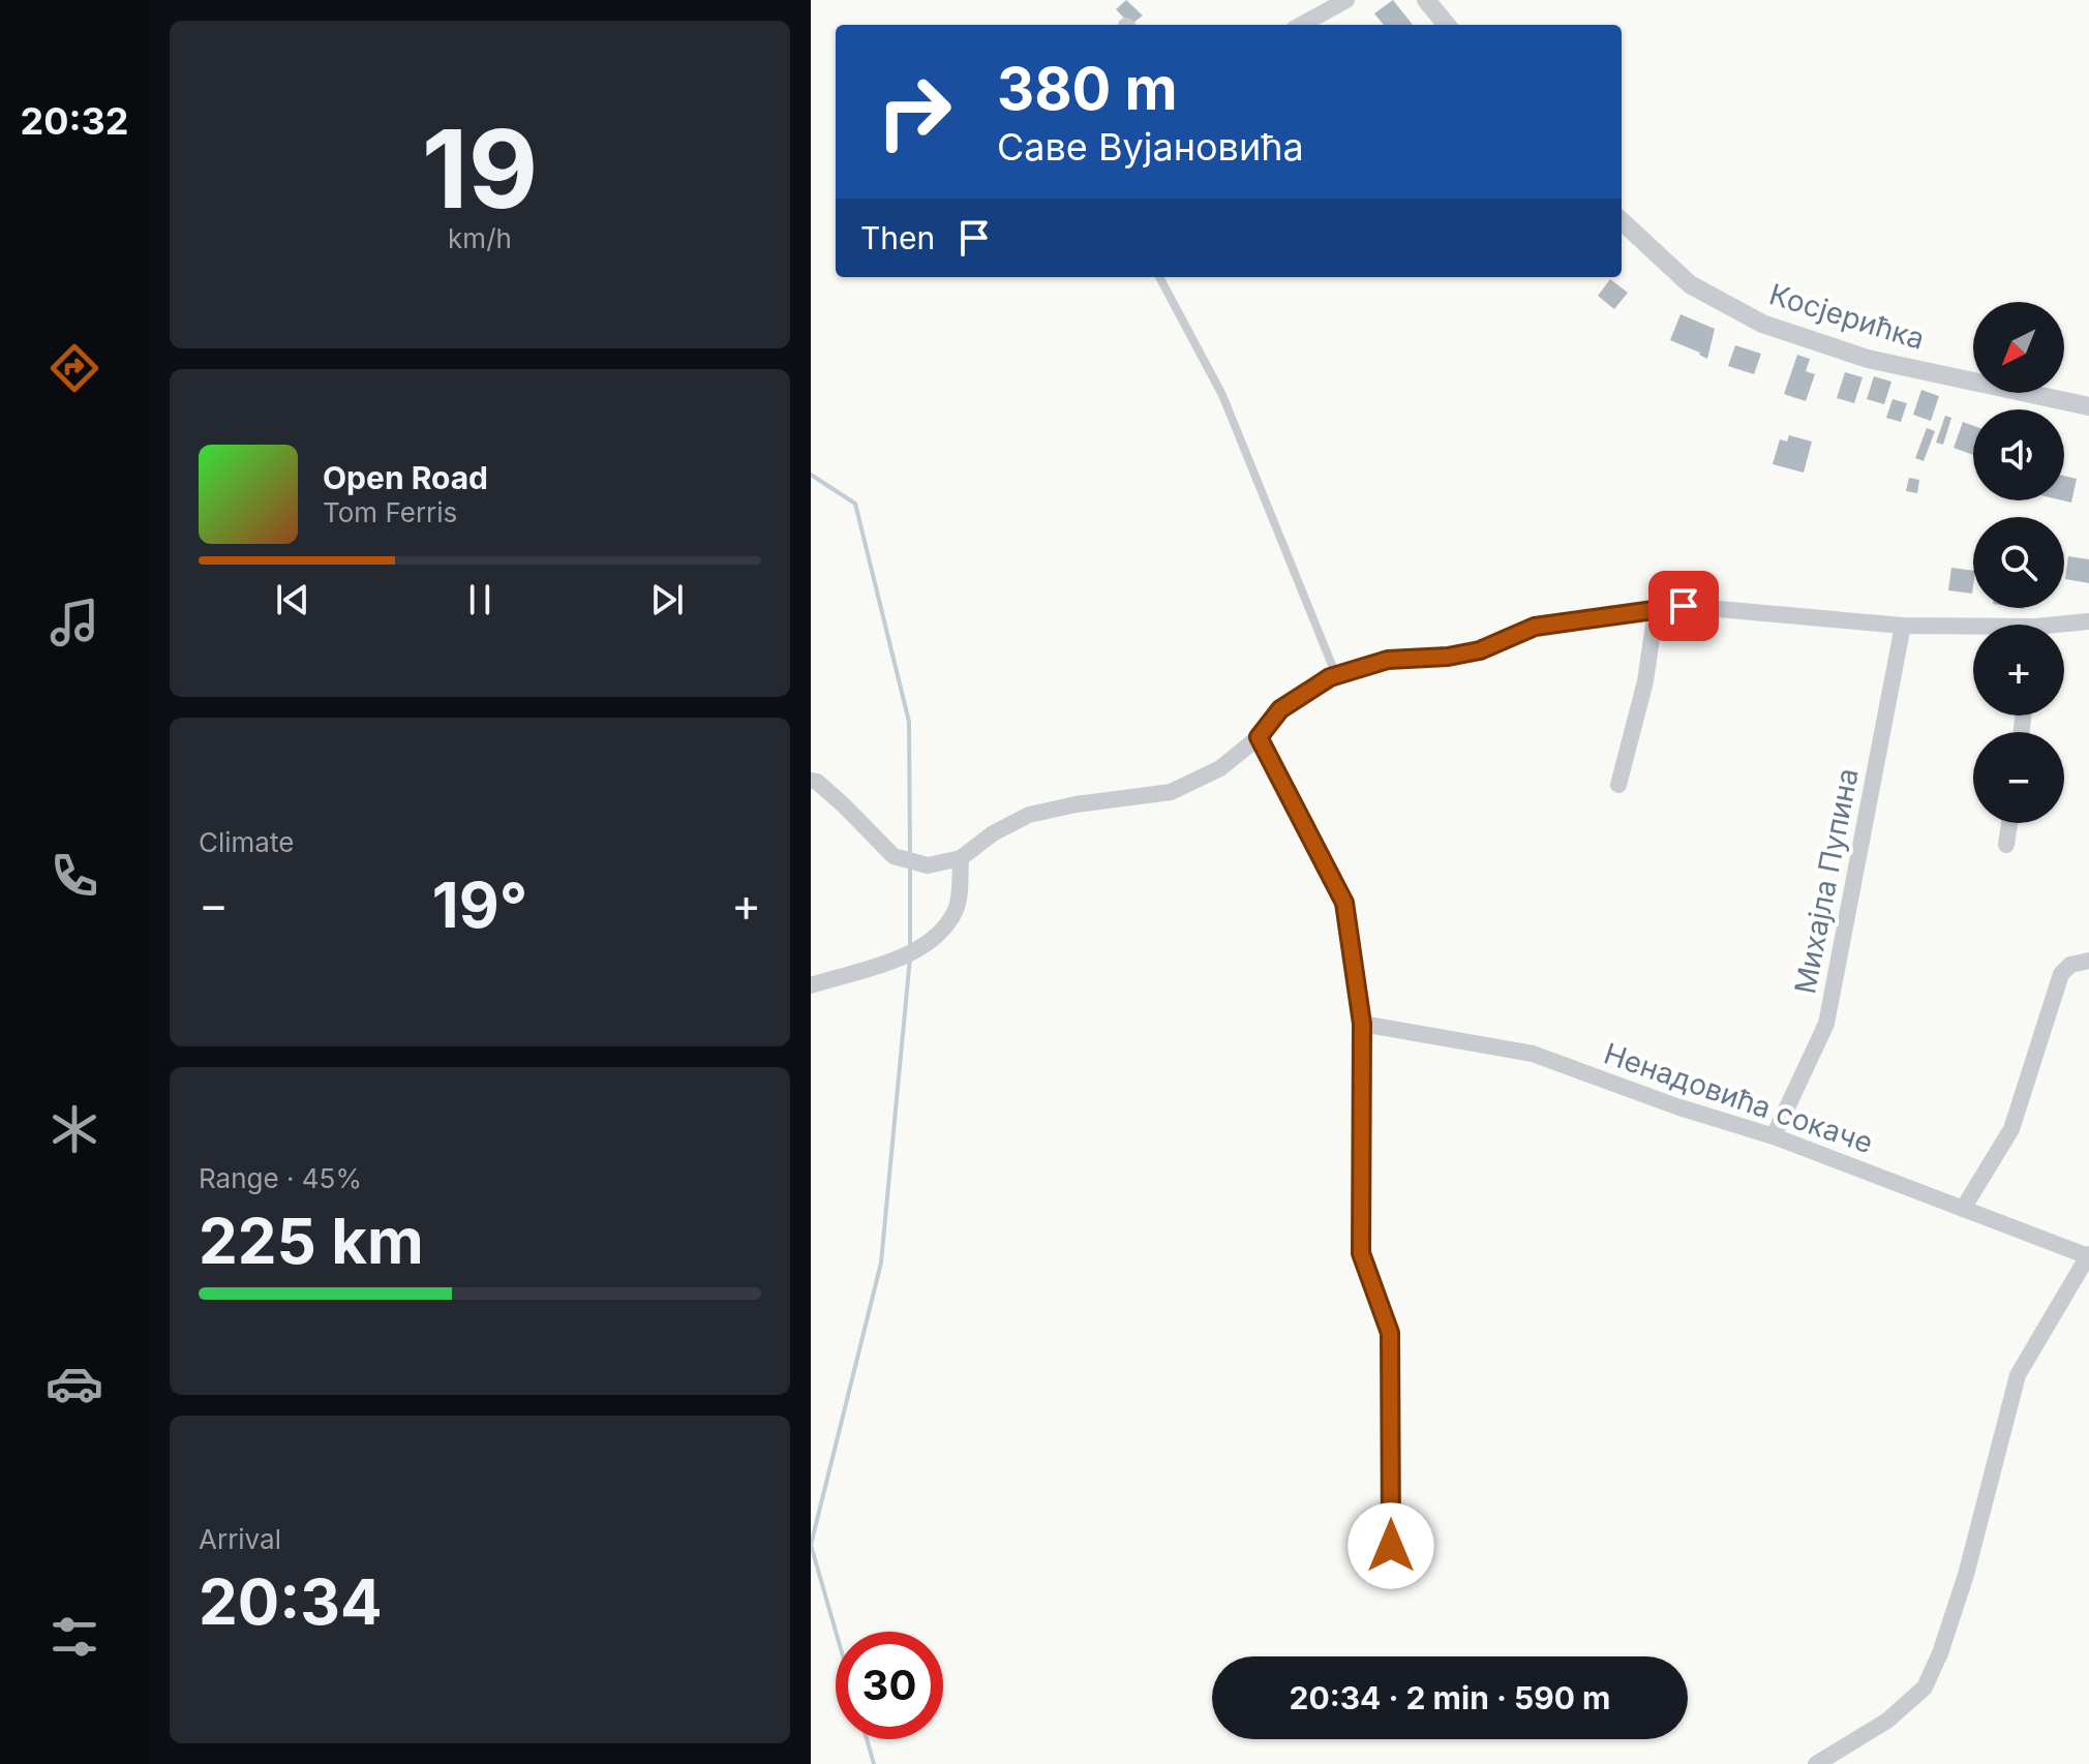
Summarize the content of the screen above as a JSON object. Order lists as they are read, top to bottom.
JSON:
{
  "streets": {
    "street": ["Косјерићка", "Михајла Пупина", "Ненадовића сокаче"]
  },
  "crossings": [
    ["Михајла Пупина", "Ненадовића сокаче"]
  ],
  "north": "bottom left",
  "page": {
    "tabs": "20:32",
    "tile": [
      ["19", "km/h"],
      "Climate",
      ["Range · 45%", "225 km"],
      ["Arrival", "20:34"]
    ],
    "turn": ["380 m", "Саве Вујановића"],
    "then": "Then",
    "map_buttons": ["+", "−"],
    "song": ["Open Road", "Tom Ferris"],
    "heat": ["−", "19°", "+"],
    "limit": "30",
    "trip": "20:34 · 2 min · 590 m"
  }
}
